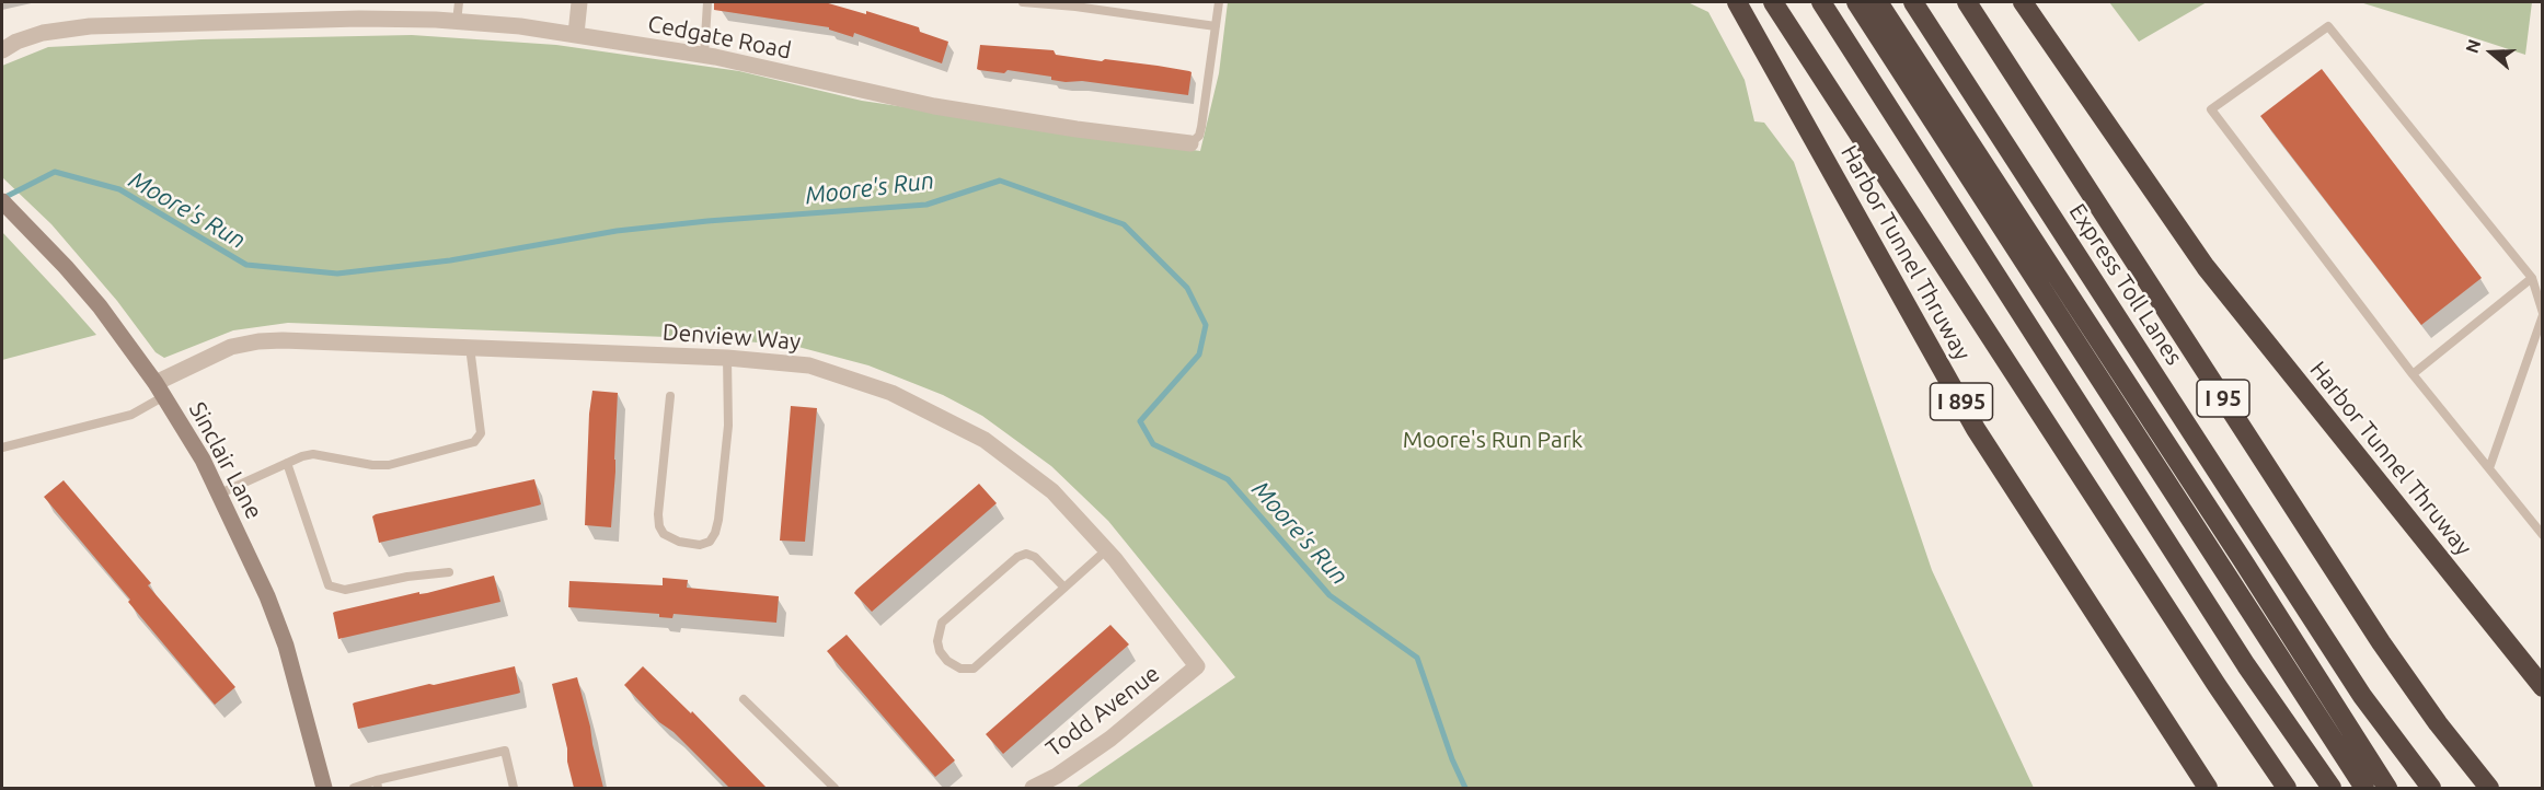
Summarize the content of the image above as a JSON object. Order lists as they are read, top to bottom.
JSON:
{
  "streets": {
    "highway": [
      "Harbor Tunnel Thruway",
      "Express Toll Lanes",
      "I 95",
      "I 895"
    ],
    "street": [
      "Cedgate Road",
      "Denview Way",
      "Sinclair Lane",
      "Todd Avenue"
    ]
  },
  "crossings": [
    ["Denview Way", "Sinclair Lane"],
    ["Denview Way", "Todd Avenue"]
  ],
  "water": ["Moore's Run"],
  "parks": ["Moore's Run Park"],
  "north": "left"
}
